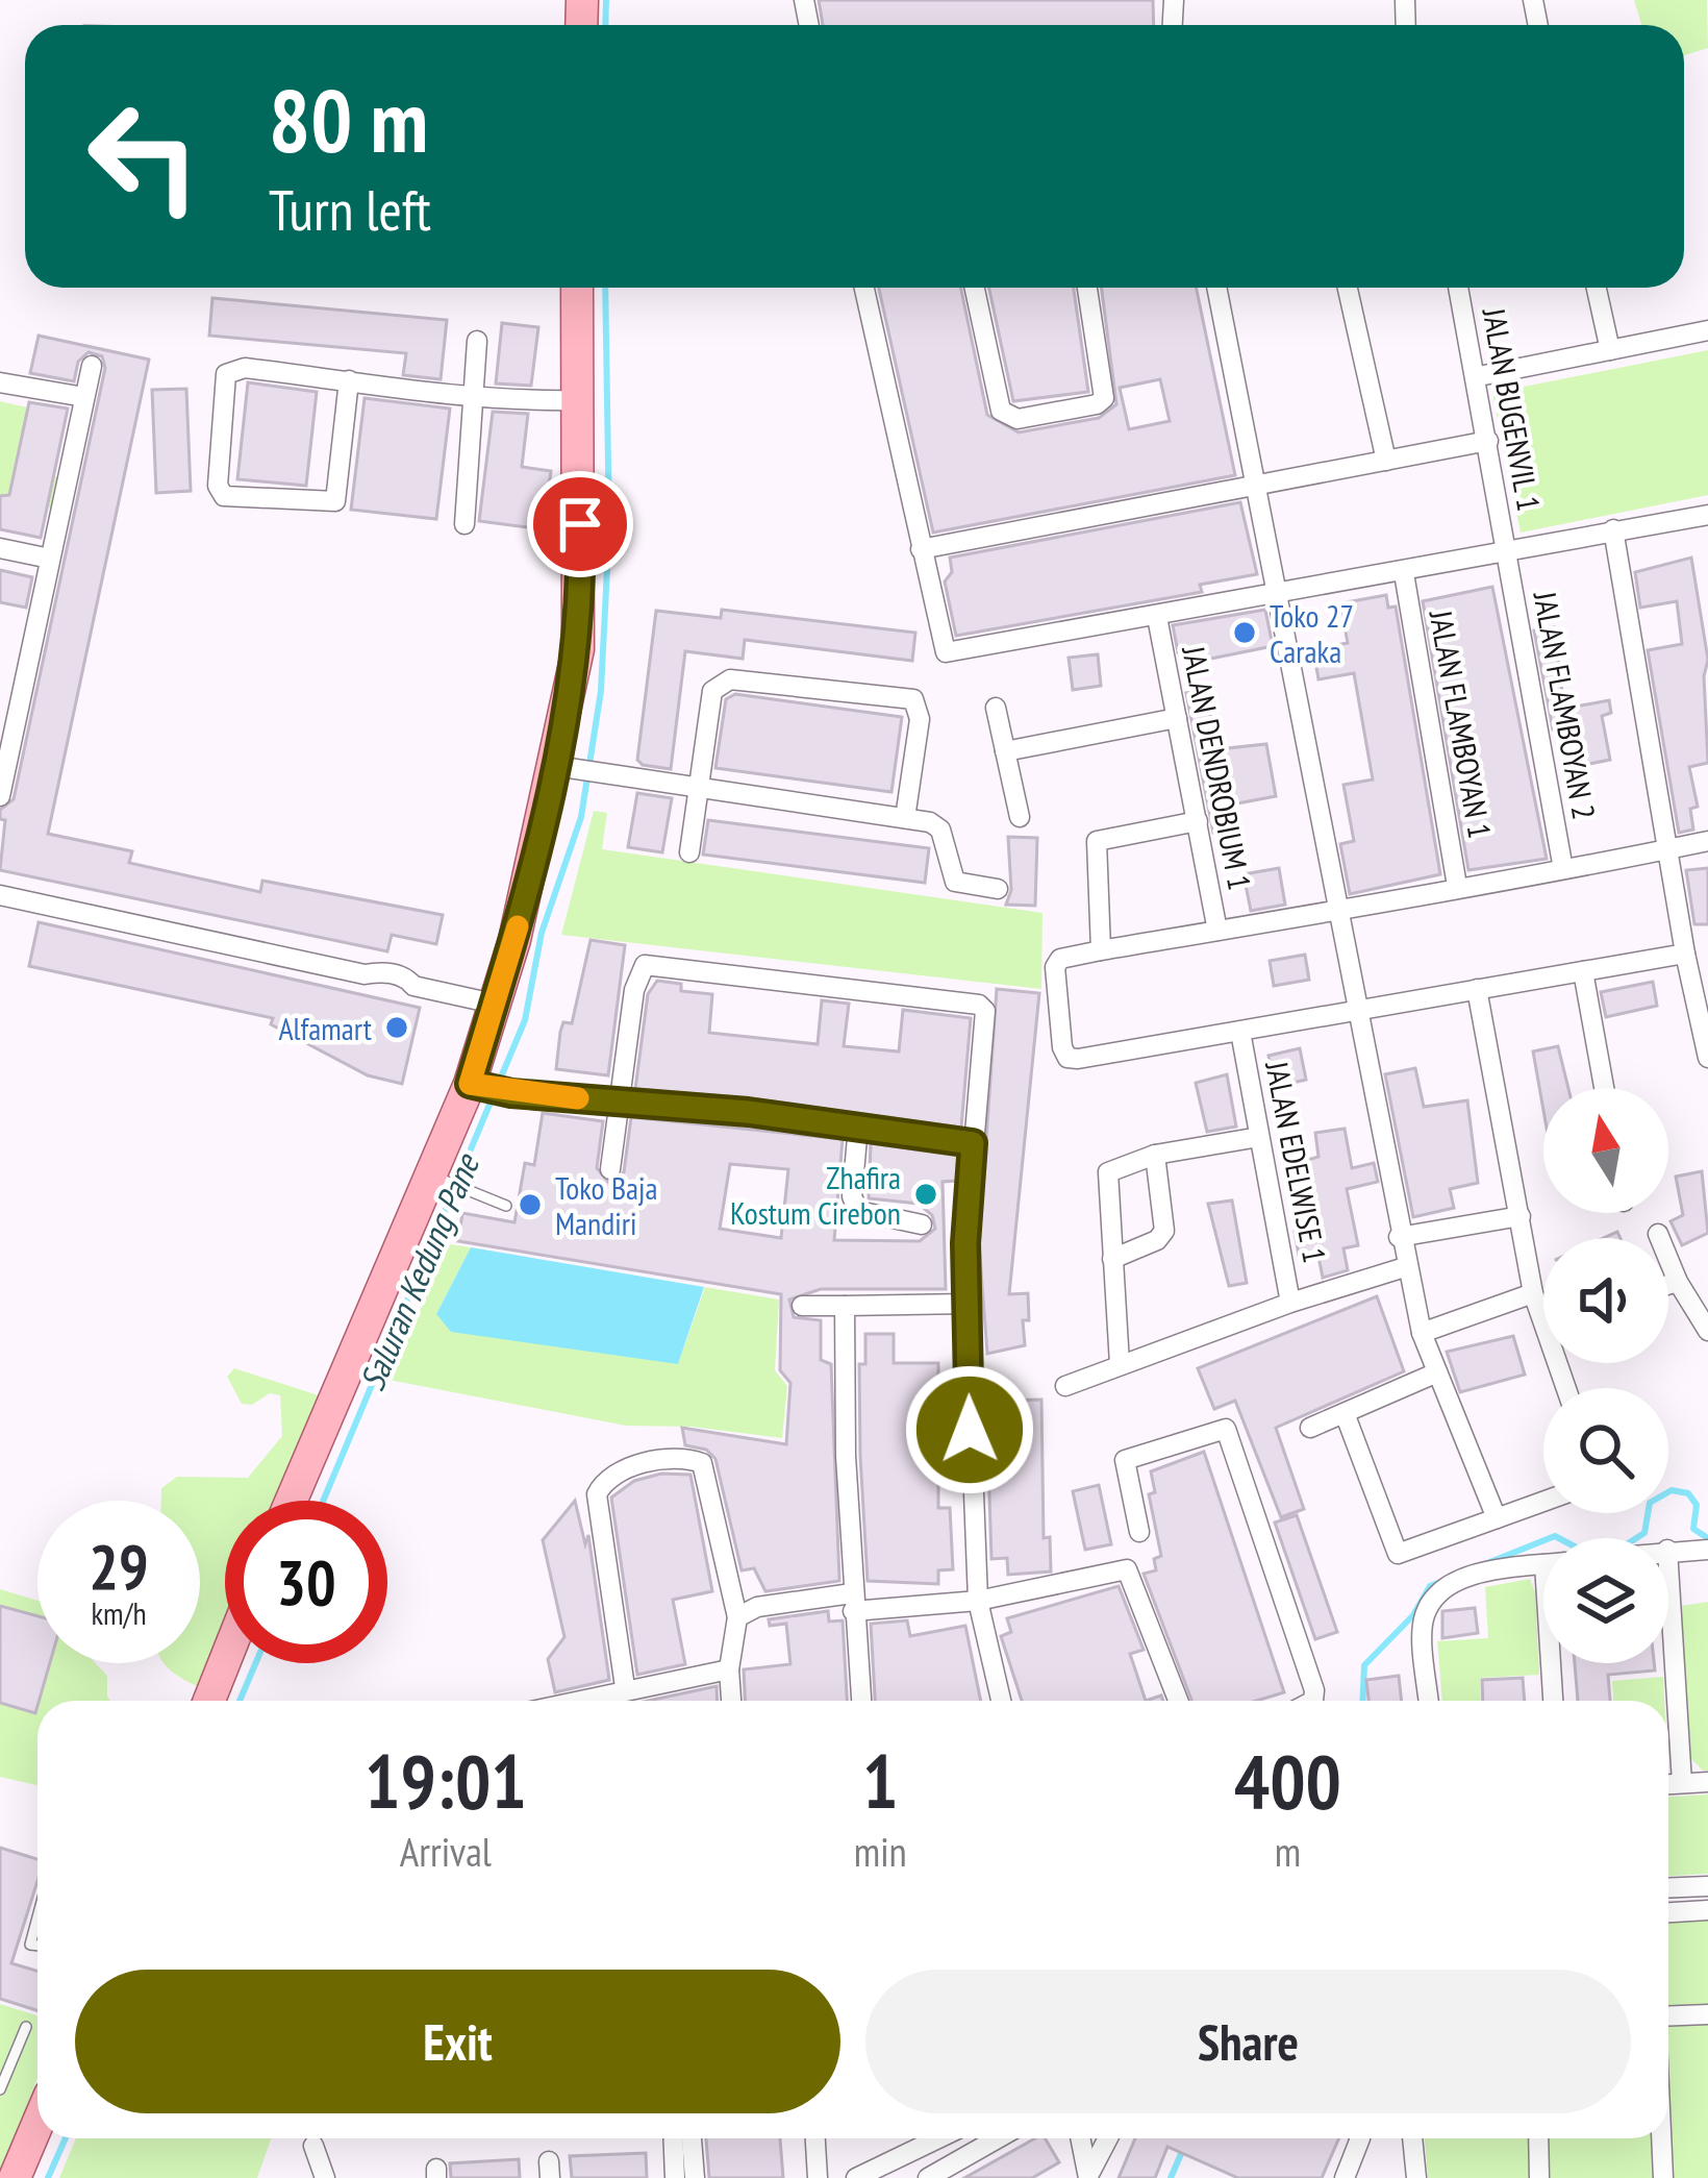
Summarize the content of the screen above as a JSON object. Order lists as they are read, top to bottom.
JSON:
{
  "streets": {
    "street": [
      "JALAN BUGENVIL 1",
      "JALAN FLAMBOYAN 2",
      "JALAN FLAMBOYAN 1",
      "JALAN DENDROBIUM 1",
      "JALAN EDELWISE 1"
    ]
  },
  "crossings": [
    ["JALAN BUGENVIL 1", "JALAN FLAMBOYAN 2"]
  ],
  "water": ["Saluran Kedung Pane"],
  "places": [
    "Toko 27 Caraka",
    "Alfamart",
    "Zhafira Kostum Cirebon",
    "Toko Baja Mandiri"
  ],
  "north": "top",
  "page": {
    "turn": ["80 m", "Turn left"],
    "speed": "29 km/h",
    "limit": "30",
    "eta": [
      "19:01",
      "Arrival",
      "1",
      "min",
      "400",
      "m"
    ],
    "buttons": ["Exit", "Share"]
  }
}
